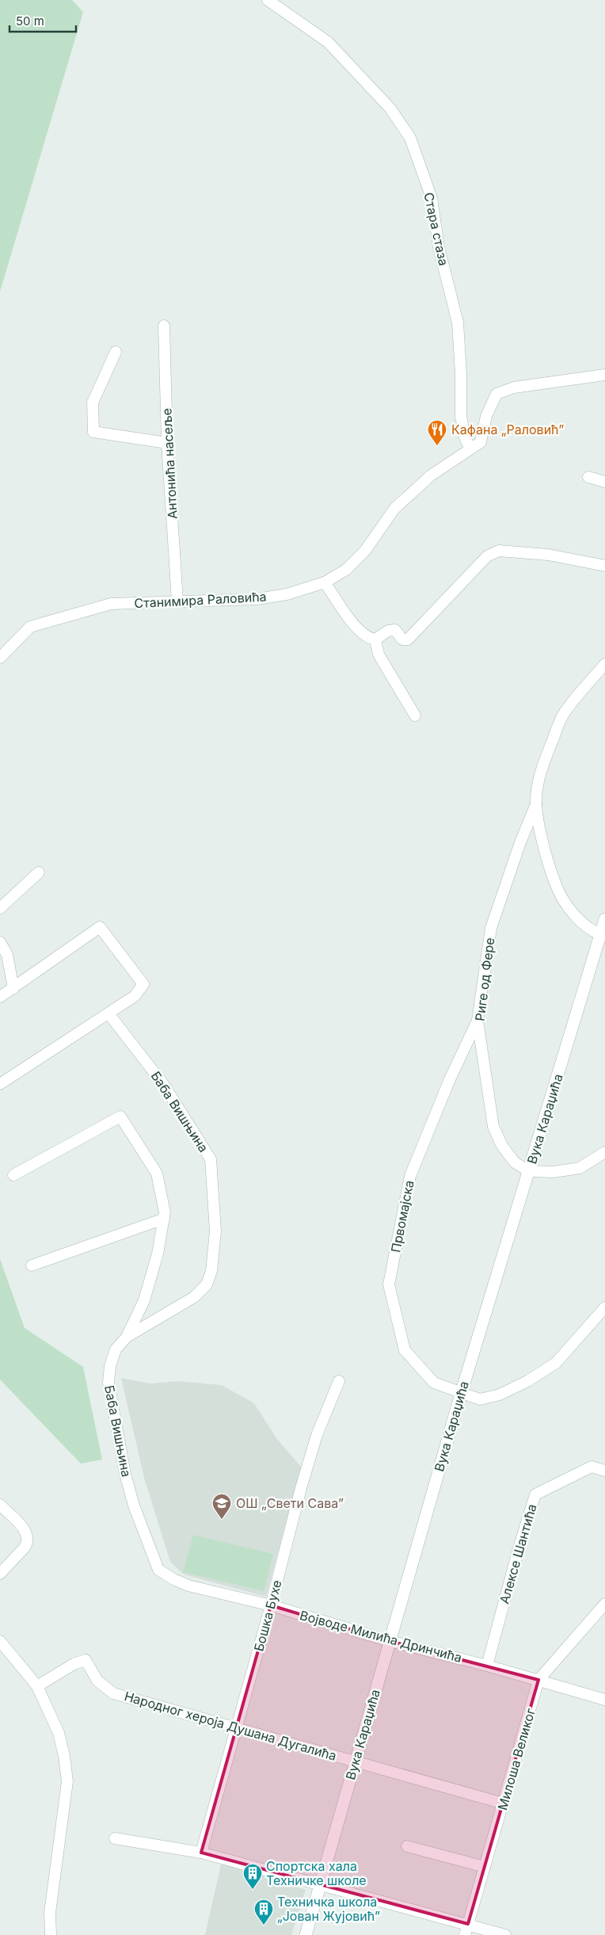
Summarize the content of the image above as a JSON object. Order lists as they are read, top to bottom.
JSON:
{
  "streets": {
    "street": [
      "Стара стаза",
      "Антонића насеље",
      "Станимира Раловића",
      "Риге од Фере",
      "Баба Вишњина",
      "Вука Караџића",
      "Првомајска",
      "Алексе Шантића",
      "Бошка Бухе",
      "Војводе Милића Дринчића",
      "Народног хероја Душана Дугалића",
      "Милоша Великог"
    ]
  },
  "crossings": [
    ["Стара стаза", "Станимира Раловића"],
    ["Антонића насеље", "Станимира Раловића"],
    ["Риге од Фере", "Вука Караџића"],
    ["Риге од Фере", "Првомајска"],
    ["Баба Вишњина", "Војводе Милића Дринчића"],
    ["Вука Караџића", "Првомајска"],
    ["Вука Караџића", "Војводе Милића Дринчића"],
    ["Вука Караџића", "Народног хероја Душана Дугалића"],
    ["Алексе Шантића", "Војводе Милића Дринчића"],
    ["Бошка Бухе", "Војводе Милића Дринчића"],
    ["Бошка Бухе", "Народног хероја Душана Дугалића"],
    ["Војводе Милића Дринчића", "Милоша Великог"],
    ["Народног хероја Душана Дугалића", "Милоша Великог"]
  ],
  "places": {
    "restaurant": ["Кафана „Раловић”"],
    "school or university": ["ОШ „Свети Сава”"],
    "building": ["Спортска хала Техничке школе", "Техничка школа „Јован Жујовић”"]
  },
  "scale_bar": "50 m"
}
